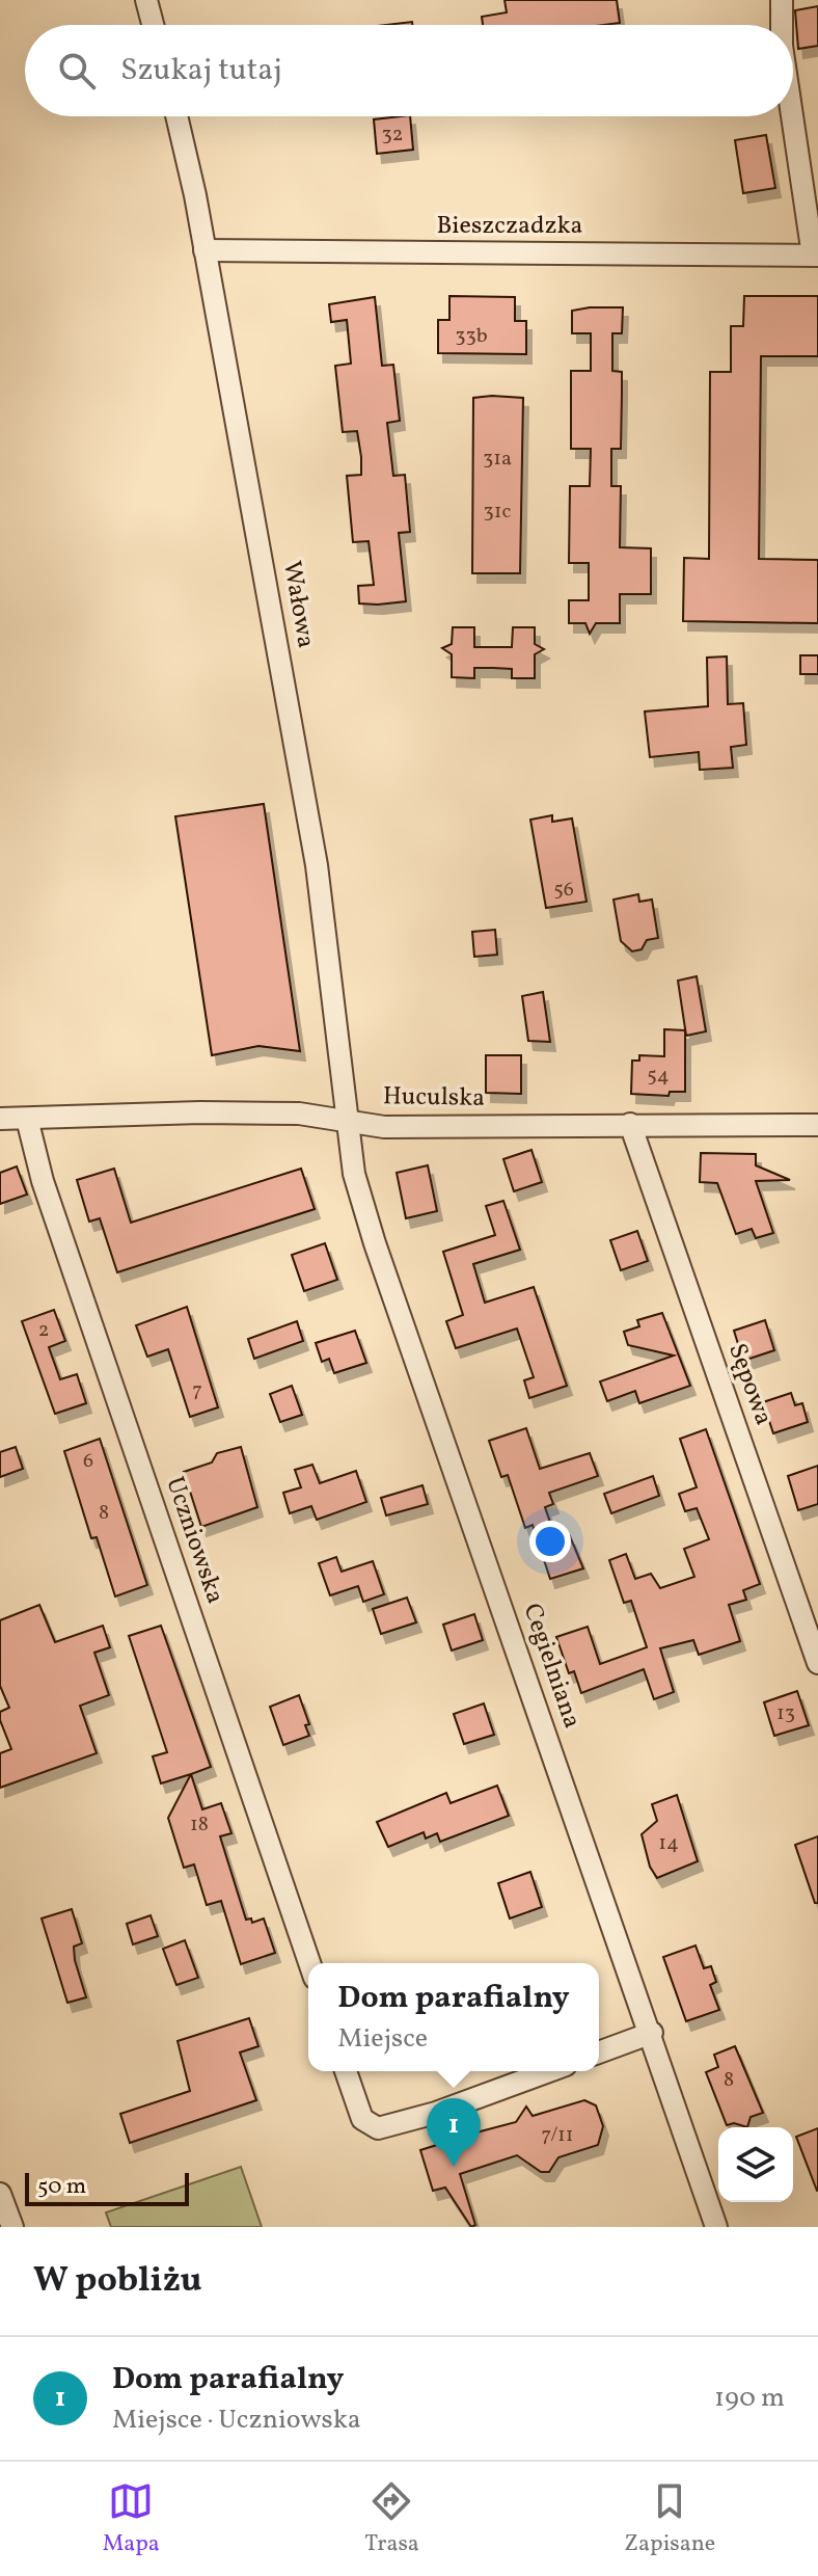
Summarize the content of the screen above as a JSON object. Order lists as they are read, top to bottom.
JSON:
{
  "streets": {
    "street": [
      "Bieszczadzka",
      "Wałowa",
      "Huculska",
      "Sępowa",
      "Uczniowska",
      "Cegielniana"
    ]
  },
  "crossings": [
    ["Bieszczadzka", "Wałowa"],
    ["Wałowa", "Huculska"],
    ["Wałowa", "Cegielniana"],
    ["Huculska", "Sępowa"],
    ["Huculska", "Uczniowska"],
    ["Huculska", "Cegielniana"]
  ],
  "house_numbers": [
    "32",
    "33b",
    "31a",
    "31c",
    "56",
    "54",
    "2",
    "7",
    "6",
    "8",
    "13",
    "18",
    "14",
    "8",
    "7/11"
  ],
  "scale_bar": "50 m",
  "page": {
    "search": "Szukaj tutaj",
    "popup": ["Dom parafialny", "Miejsce"],
    "pins": "1",
    "scale": "50 m",
    "heading": "W pobliżu",
    "list": [
      {
        "mark": "1",
        "name": "Dom parafialny",
        "note": "Miejsce · Uczniowska",
        "value": "190 m"
      }
    ],
    "nav": ["Mapa", "Trasa", "Zapisane"]
  }
}
